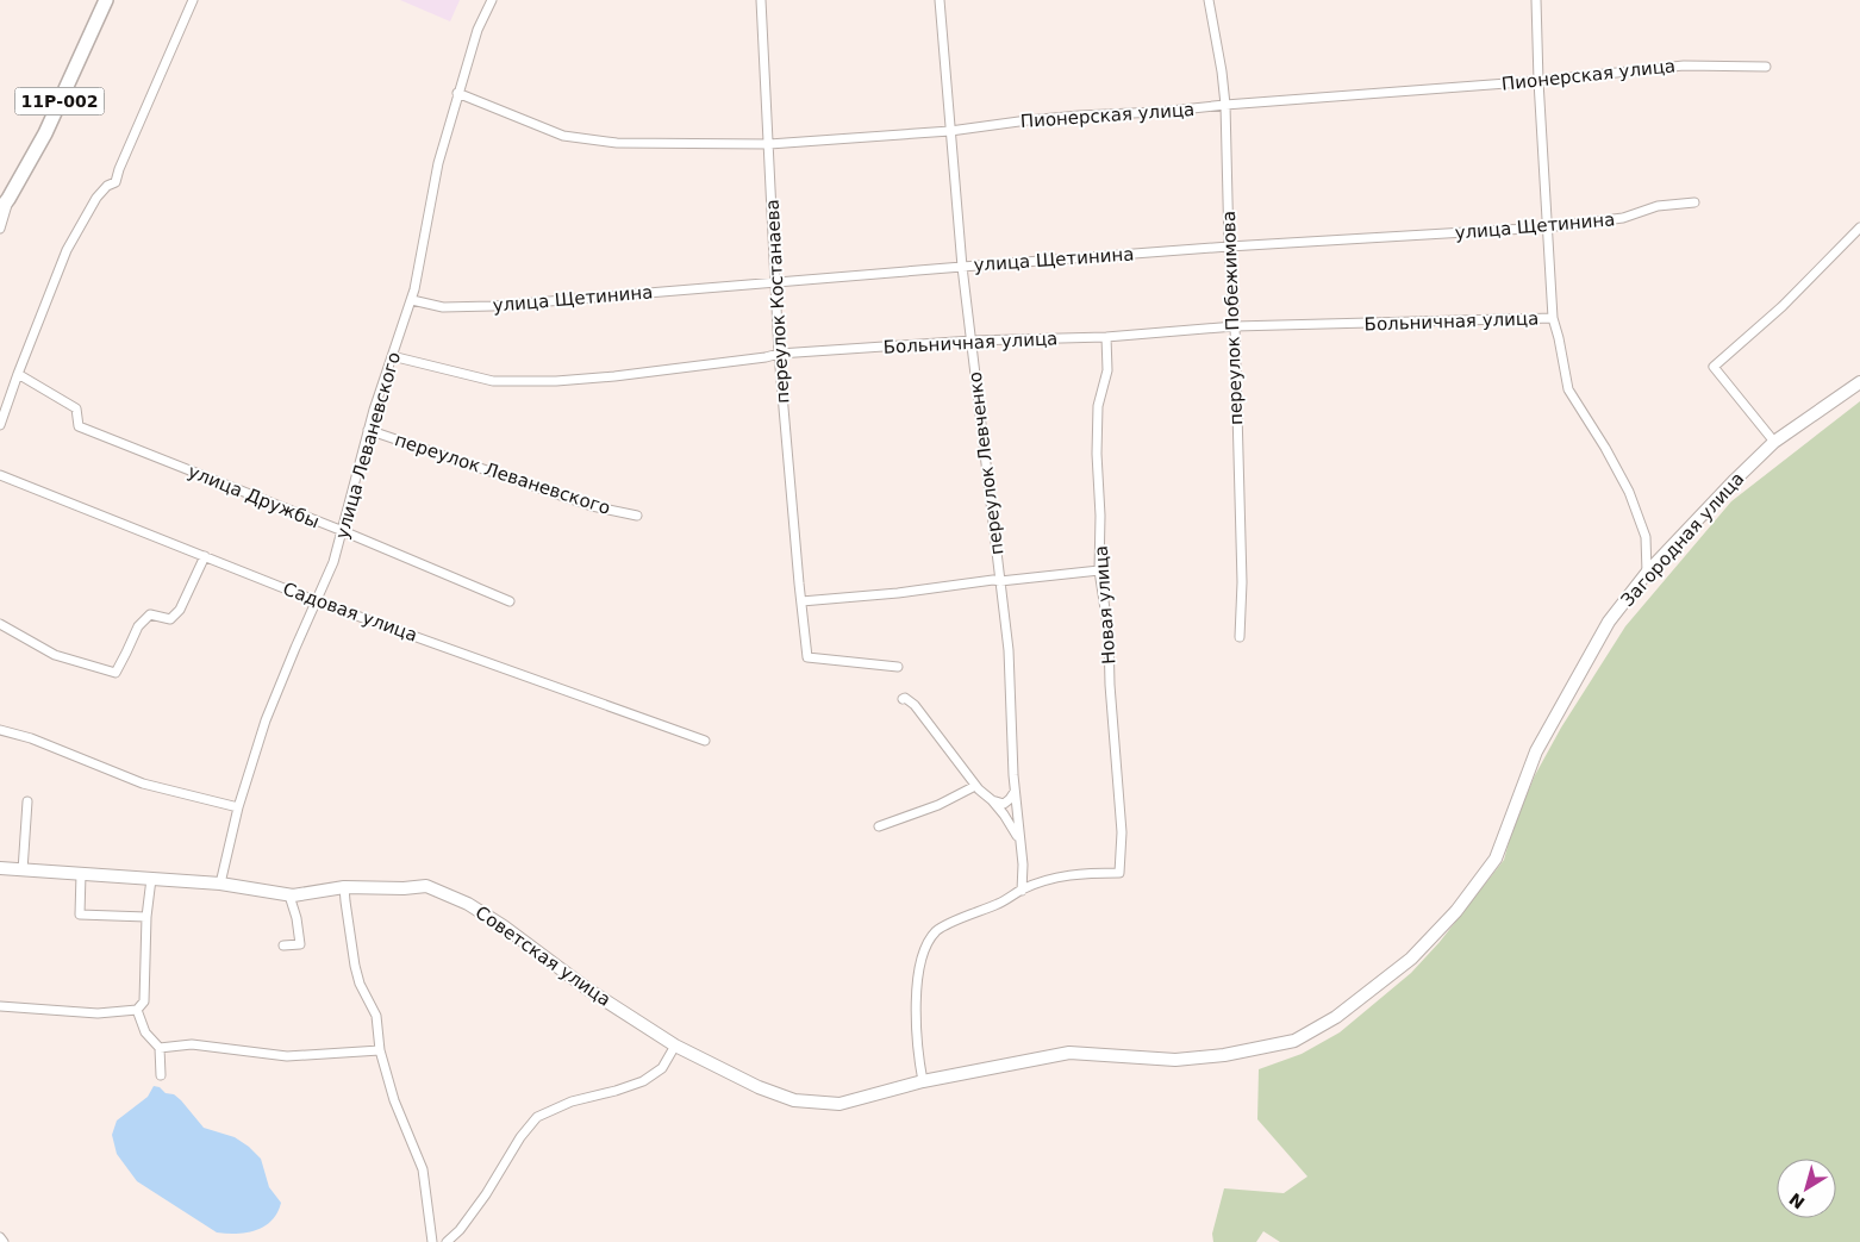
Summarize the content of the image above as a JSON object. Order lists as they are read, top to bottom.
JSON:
{
  "streets": {
    "main road": ["11Р-002"],
    "street": [
      "Пионерская улица",
      "улица Щетинина",
      "переулок Костанаева",
      "переулок Побежимова",
      "Больничная улица",
      "улица Леваневского",
      "переулок Левченко",
      "переулок Леваневского",
      "улица Дружбы",
      "Загородная улица",
      "Новая улица",
      "Садовая улица",
      "Советская улица"
    ]
  },
  "crossings": [
    ["Пионерская улица", "переулок Костанаева"],
    ["Пионерская улица", "переулок Побежимова"],
    ["Пионерская улица", "улица Леваневского"],
    ["Пионерская улица", "переулок Левченко"],
    ["улица Щетинина", "переулок Костанаева"],
    ["улица Щетинина", "переулок Побежимова"],
    ["улица Щетинина", "улица Леваневского"],
    ["улица Щетинина", "переулок Левченко"],
    ["переулок Костанаева", "Больничная улица"],
    ["переулок Побежимова", "Больничная улица"],
    ["Больничная улица", "улица Леваневского"],
    ["Больничная улица", "переулок Левченко"],
    ["Больничная улица", "Новая улица"],
    ["улица Леваневского", "переулок Леваневского"],
    ["улица Леваневского", "улица Дружбы"],
    ["улица Леваневского", "Садовая улица"],
    ["улица Леваневского", "Советская улица"],
    ["переулок Левченко", "Новая улица"],
    ["Загородная улица", "Советская улица"]
  ],
  "north": "bottom left"
}
